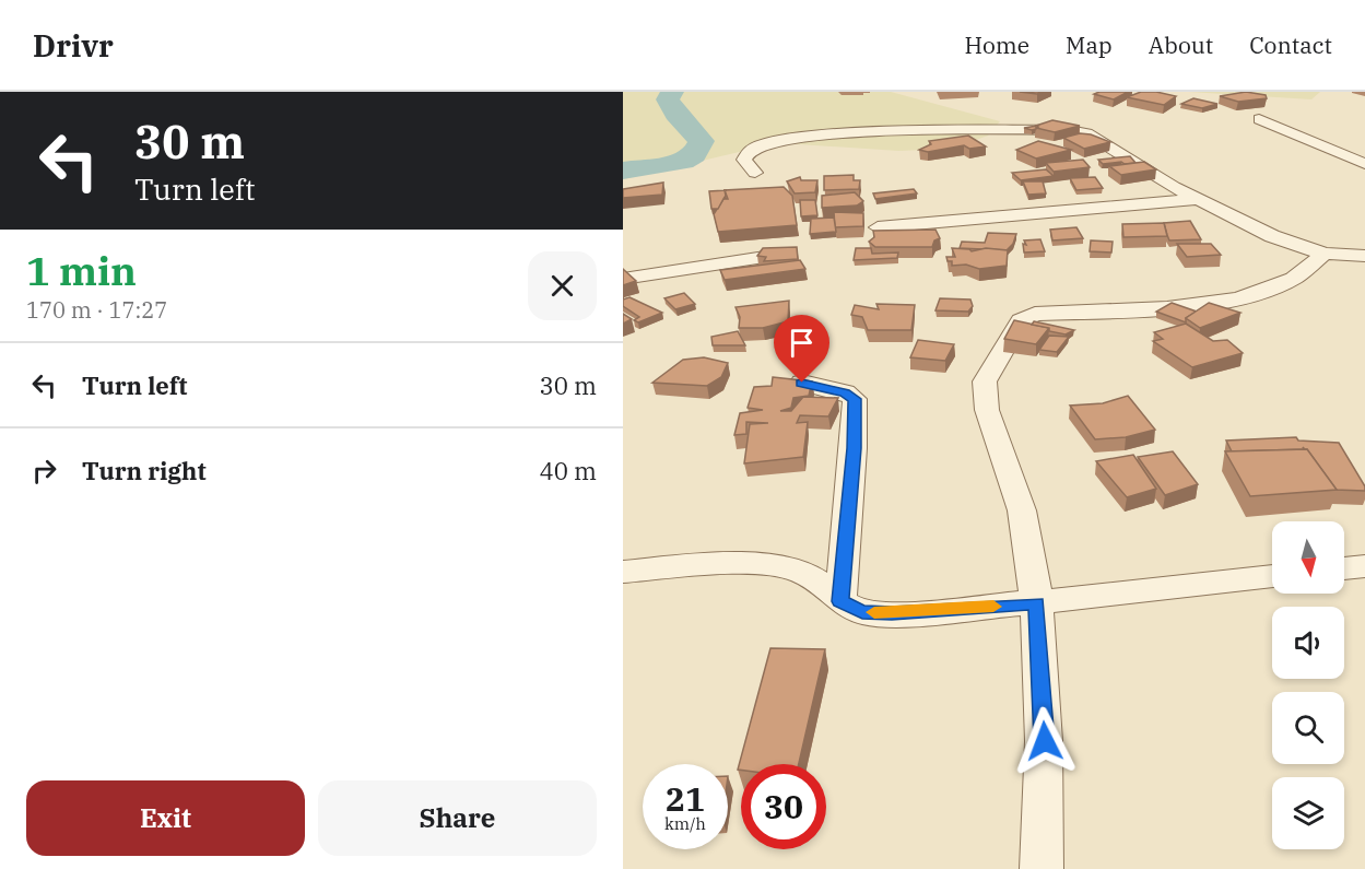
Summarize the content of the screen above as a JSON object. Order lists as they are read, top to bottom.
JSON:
{
  "north": "bottom",
  "page": {
    "header": "Drivr",
    "nav": [
      "Home",
      "Map",
      "About",
      "Contact"
    ],
    "turn": ["30 m", "Turn left"],
    "heading": ["1 min", "170 m · 17:27"],
    "list": [
      {
        "name": "Turn left",
        "value": "30 m"
      },
      {
        "name": "Turn right",
        "value": "40 m"
      }
    ],
    "speed": "21 km/h",
    "limit": "30",
    "buttons": ["Exit", "Share"]
  }
}
